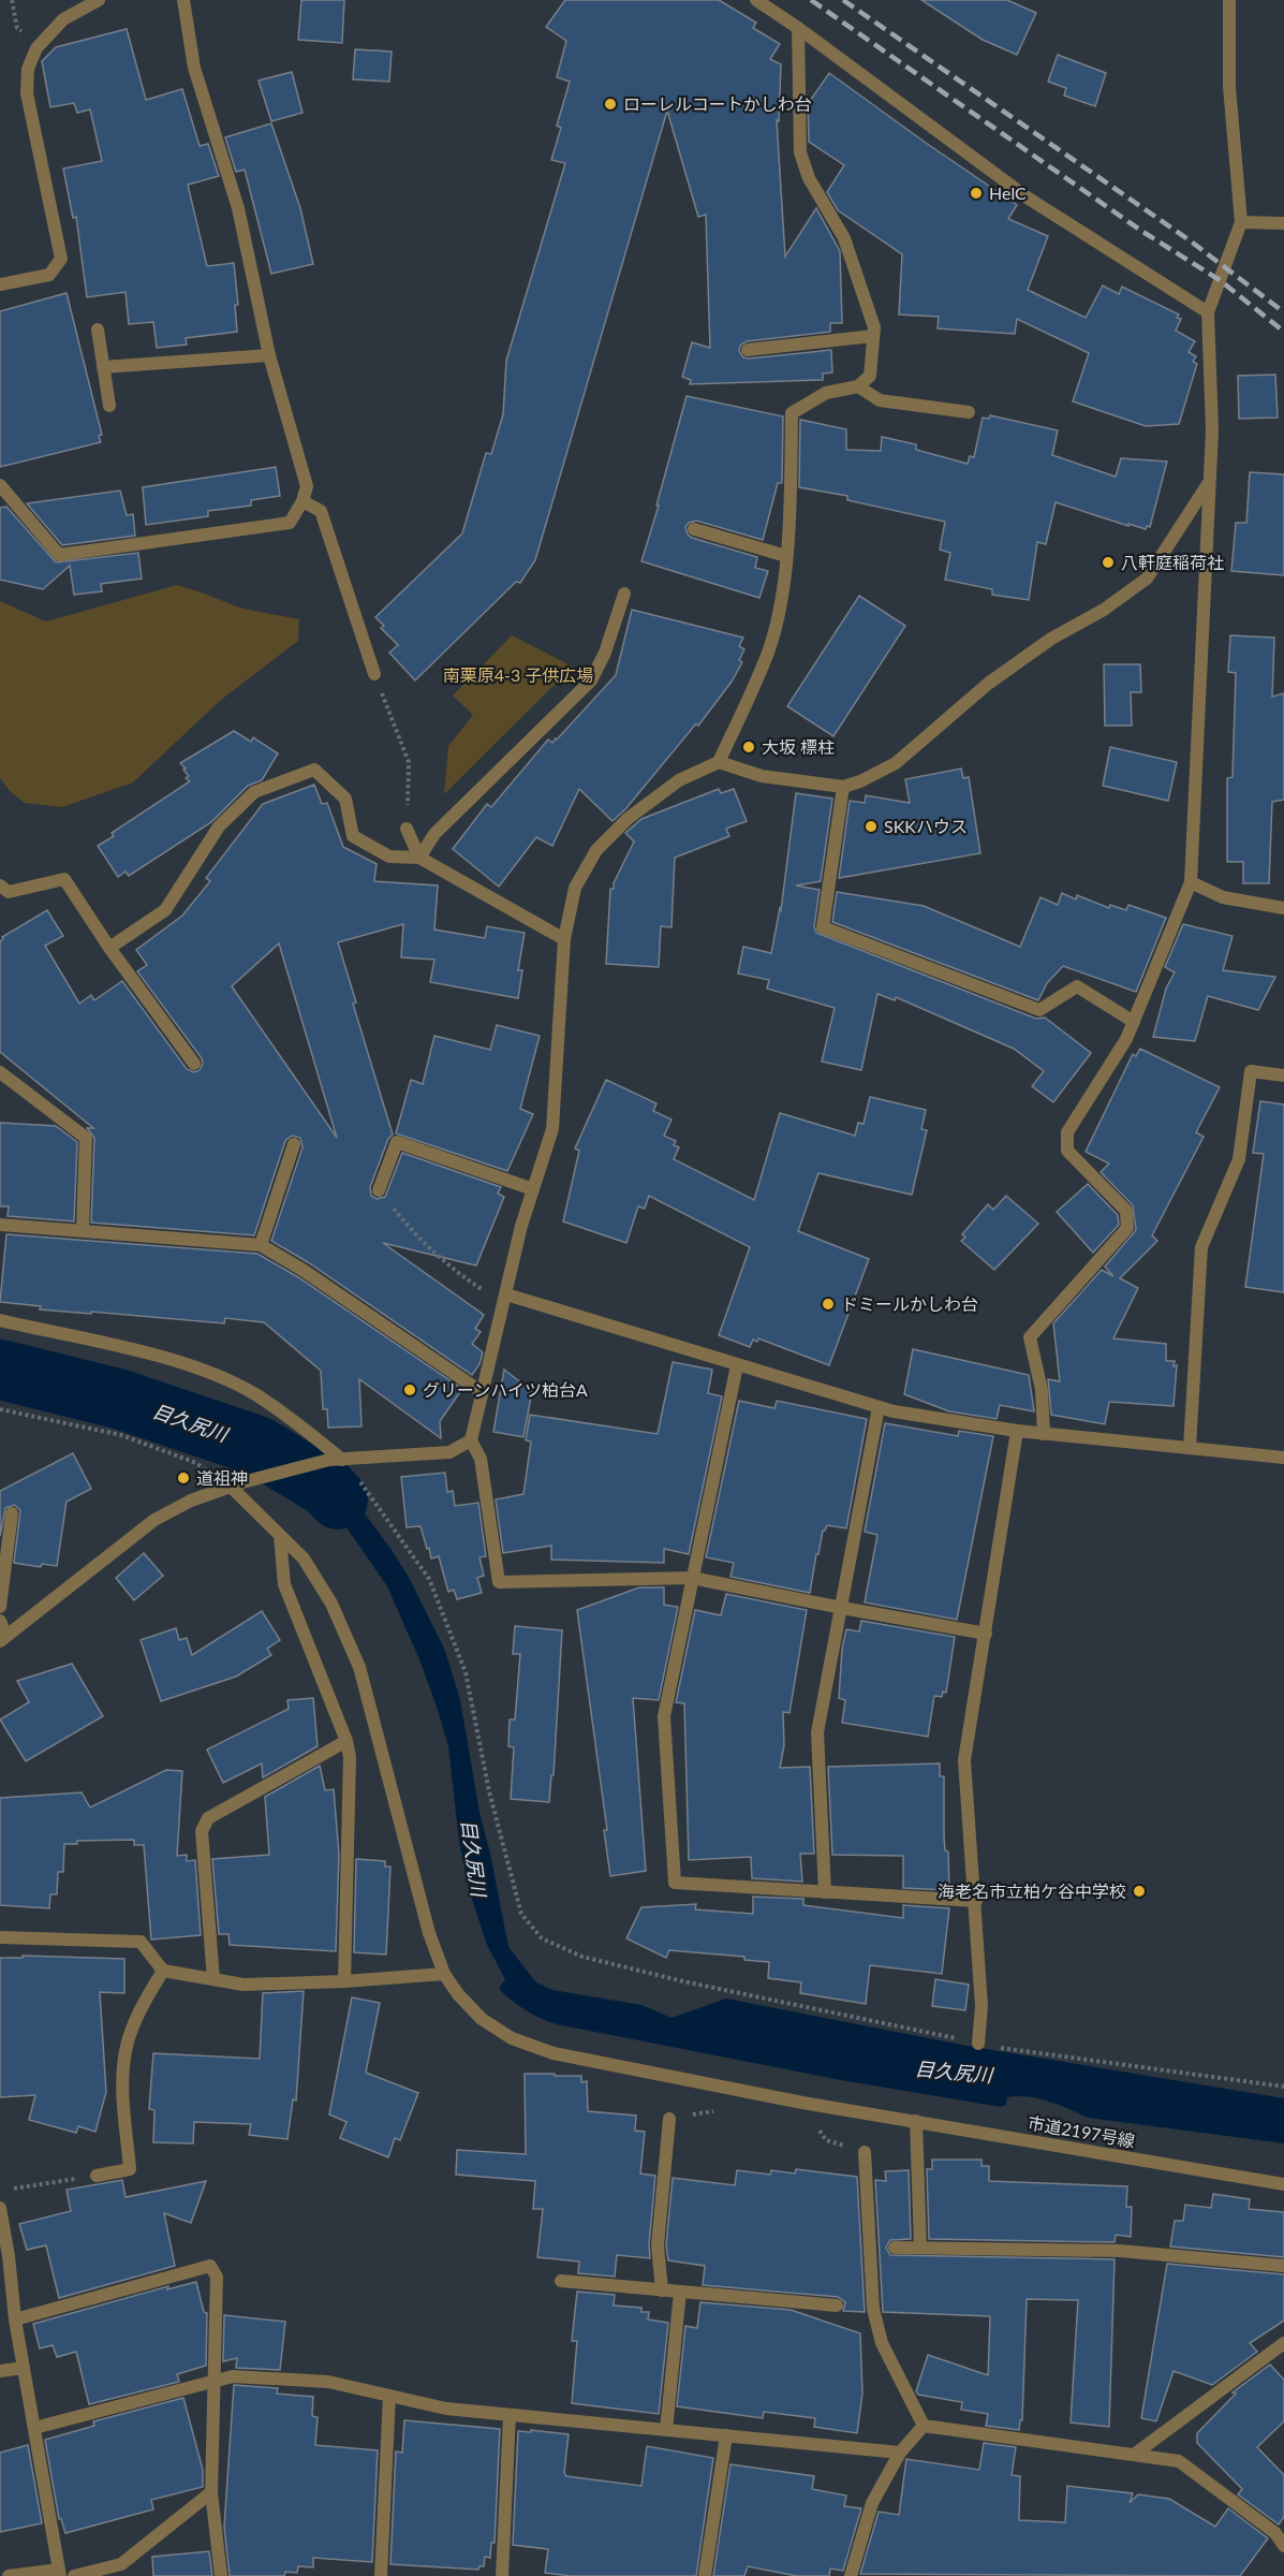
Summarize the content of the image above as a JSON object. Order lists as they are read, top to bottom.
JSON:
{
  "streets": {
    "street": ["市道2197号線"]
  },
  "water": ["目久尻川"],
  "parks": ["南栗原4-3 子供広場"],
  "places": [
    "ローレルコートかしわ台",
    "HelC",
    "八軒庭稲荷社",
    "大坂 標柱",
    "SKKハウス",
    "ドミールかしわ台",
    "グリーンハイツ柏台A",
    "道祖神",
    "海老名市立柏ケ谷中学校"
  ]
}
